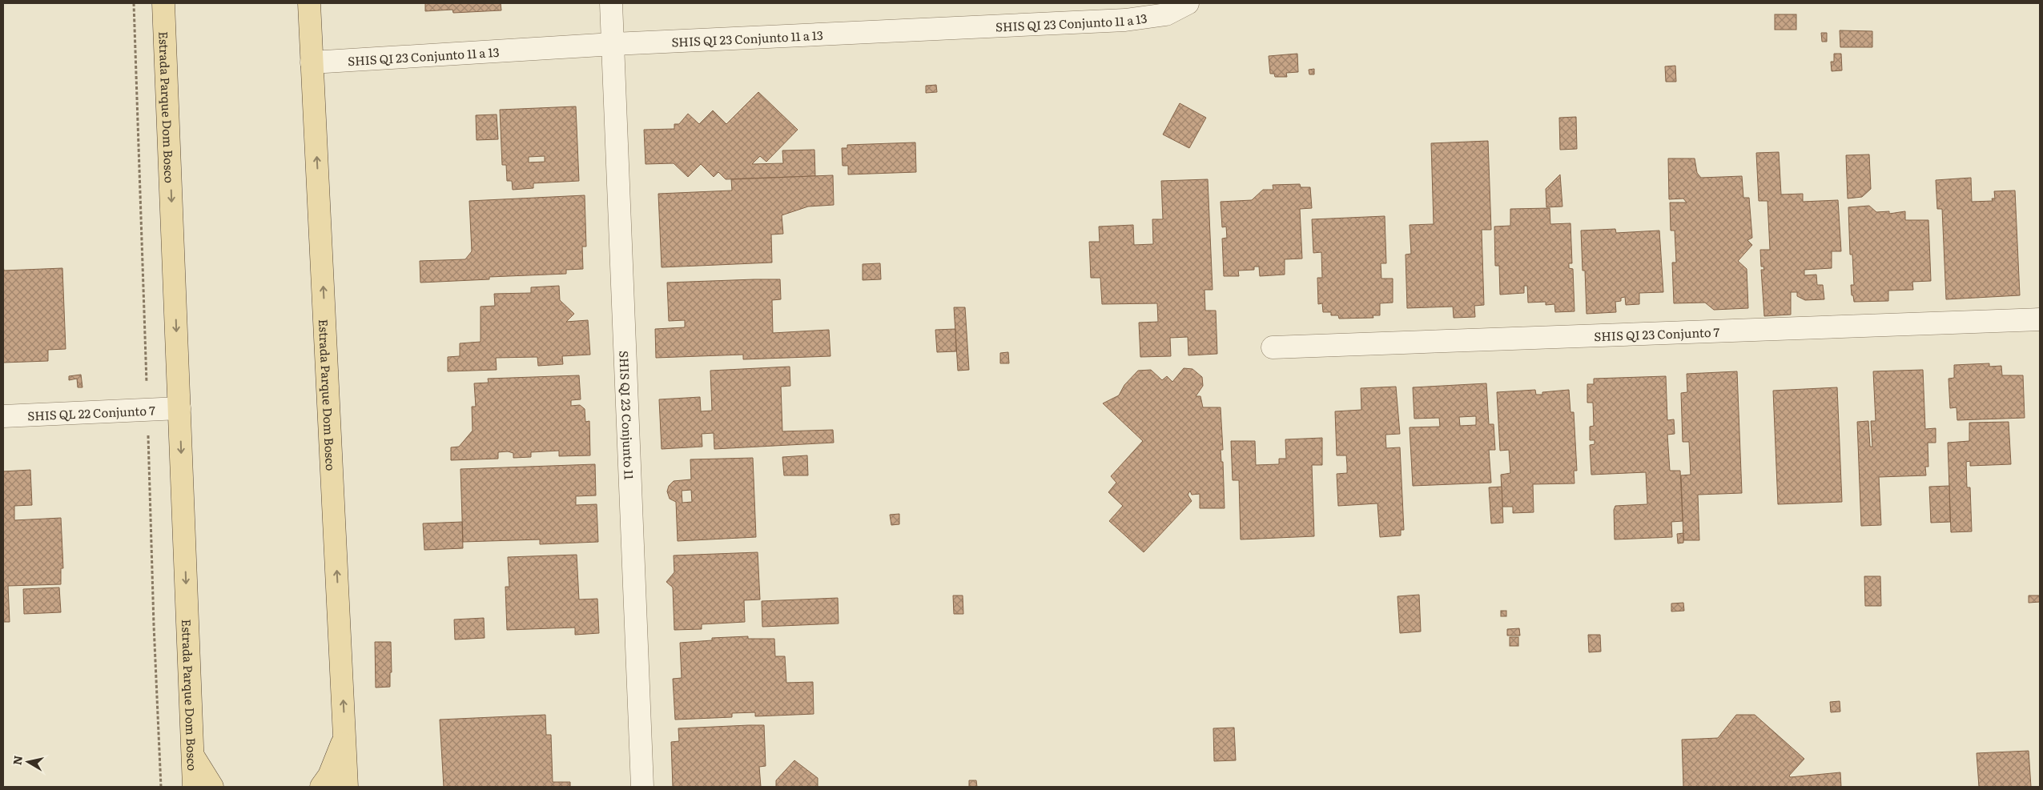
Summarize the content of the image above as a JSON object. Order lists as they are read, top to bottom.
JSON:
{
  "streets": {
    "main road": ["Estrada Parque Dom Bosco"],
    "street": [
      "SHIS QI 23 Conjunto 11 a 13",
      "SHIS QI 23 Conjunto 7",
      "SHIS QL 22 Conjunto 7",
      "SHIS QI 23 Conjunto 11"
    ]
  },
  "crossings": [
    ["SHIS QI 23 Conjunto 11 a 13", "Estrada Parque Dom Bosco"],
    ["SHIS QI 23 Conjunto 11 a 13", "SHIS QI 23 Conjunto 11"],
    ["Estrada Parque Dom Bosco", "SHIS QL 22 Conjunto 7"]
  ],
  "north": "left"
}
